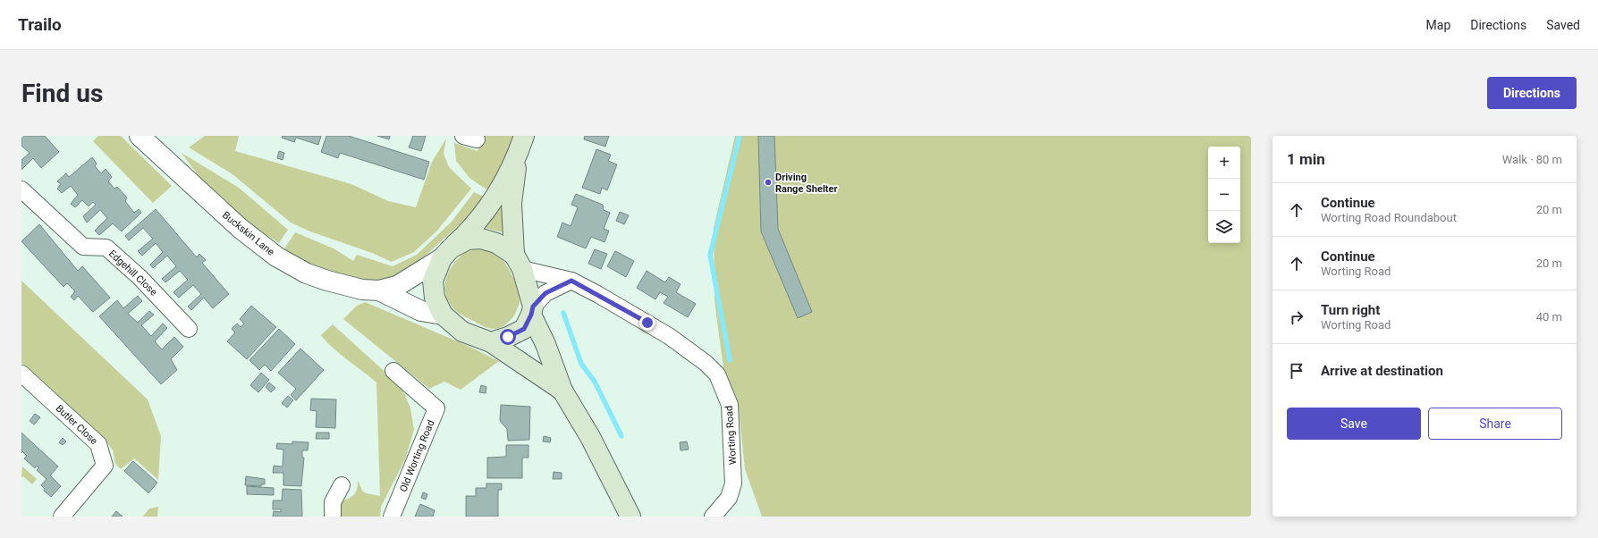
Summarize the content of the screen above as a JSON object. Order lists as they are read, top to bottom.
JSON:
{
  "streets": {
    "street": [
      "Buckskin Lane",
      "Edgehill Close",
      "Butler Close",
      "Worting Road",
      "Old Worting Road"
    ]
  },
  "crossings": [
    ["Buckskin Lane", "Worting Road"]
  ],
  "places": ["Driving Range Shelter"],
  "page": {
    "header": "Trailo",
    "nav": ["Map", "Directions", "Saved"],
    "buttons": [
      "Directions",
      ["Save", "Share"]
    ],
    "title": "Find us",
    "heading": ["1 min", "Walk · 80 m"],
    "map_buttons": ["+", "−"],
    "list": [
      ["Continue", "Worting Road Roundabout", "20 m"],
      ["Continue", "Worting Road", "20 m"],
      ["Turn right", "Worting Road", "40 m"],
      "Arrive at destination"
    ]
  }
}
